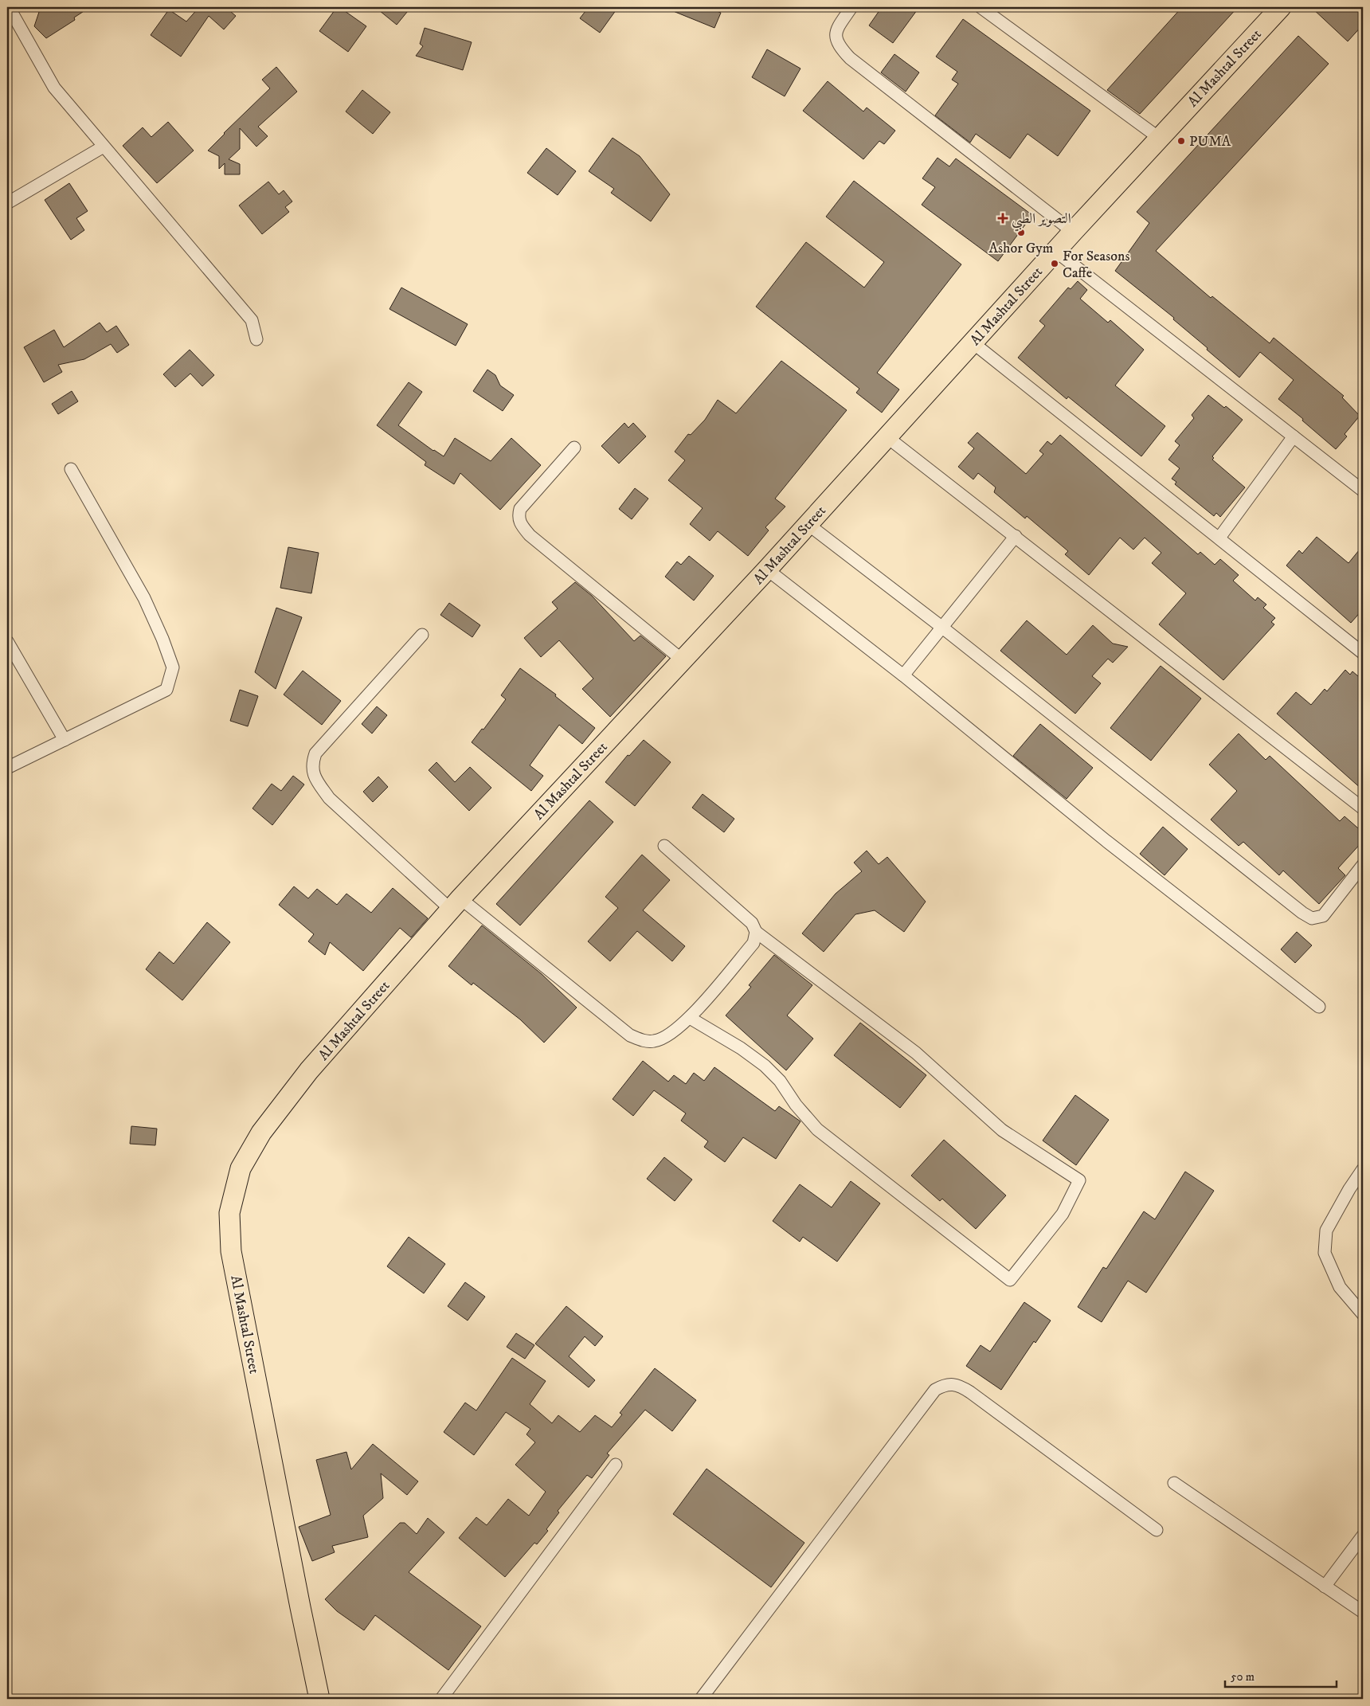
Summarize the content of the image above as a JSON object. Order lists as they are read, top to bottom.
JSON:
{
  "streets": {
    "main road": ["Al Mashtal Street"]
  },
  "places": {
    "other": ["PUMA", "Ashor Gym", "For Seasons Caffe"],
    "health": ["التصوير الطبي"]
  },
  "scale_bar": "50 m"
}
